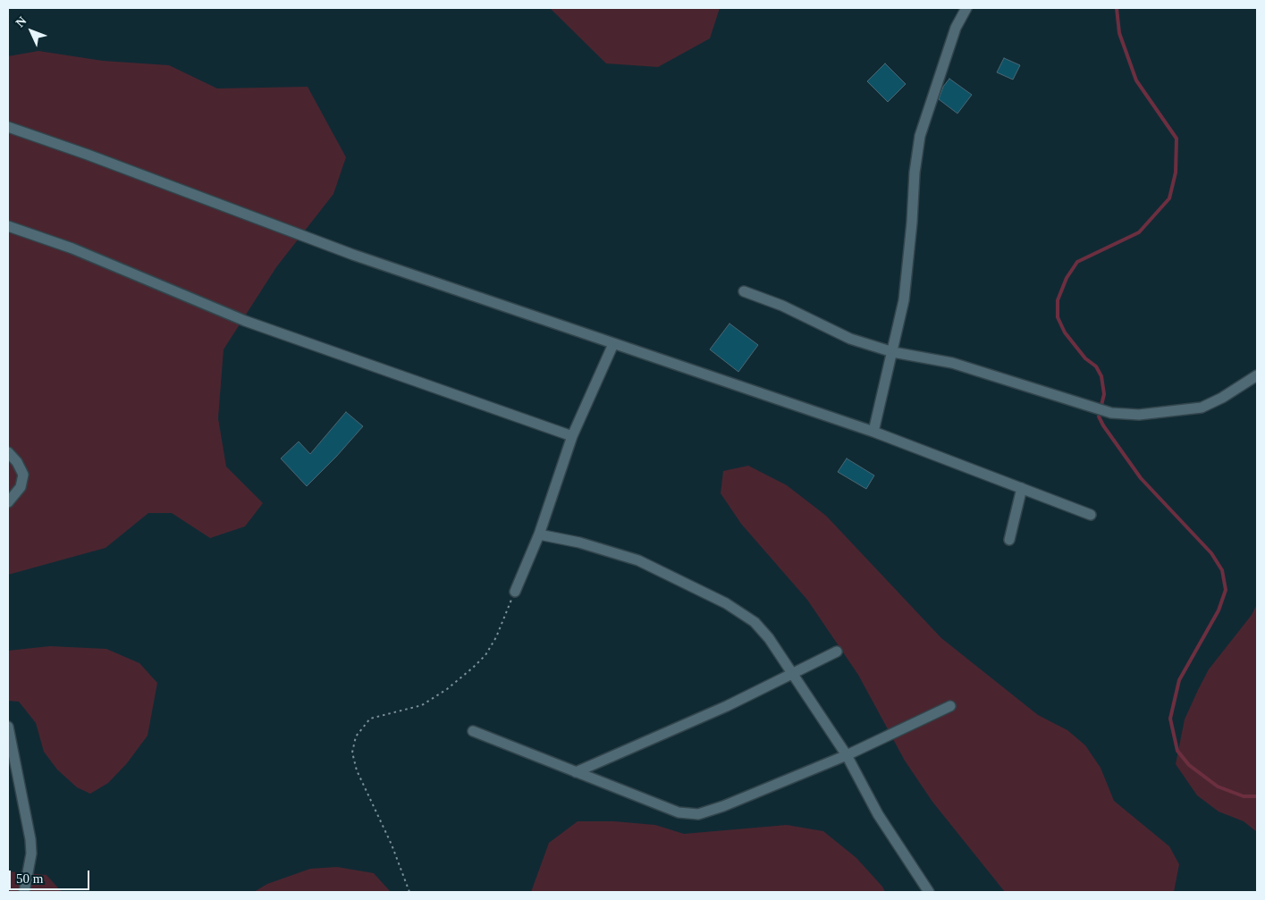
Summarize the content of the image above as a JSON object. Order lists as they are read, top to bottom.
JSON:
{
  "scale_bar": "50 m",
  "north": "top left"
}
